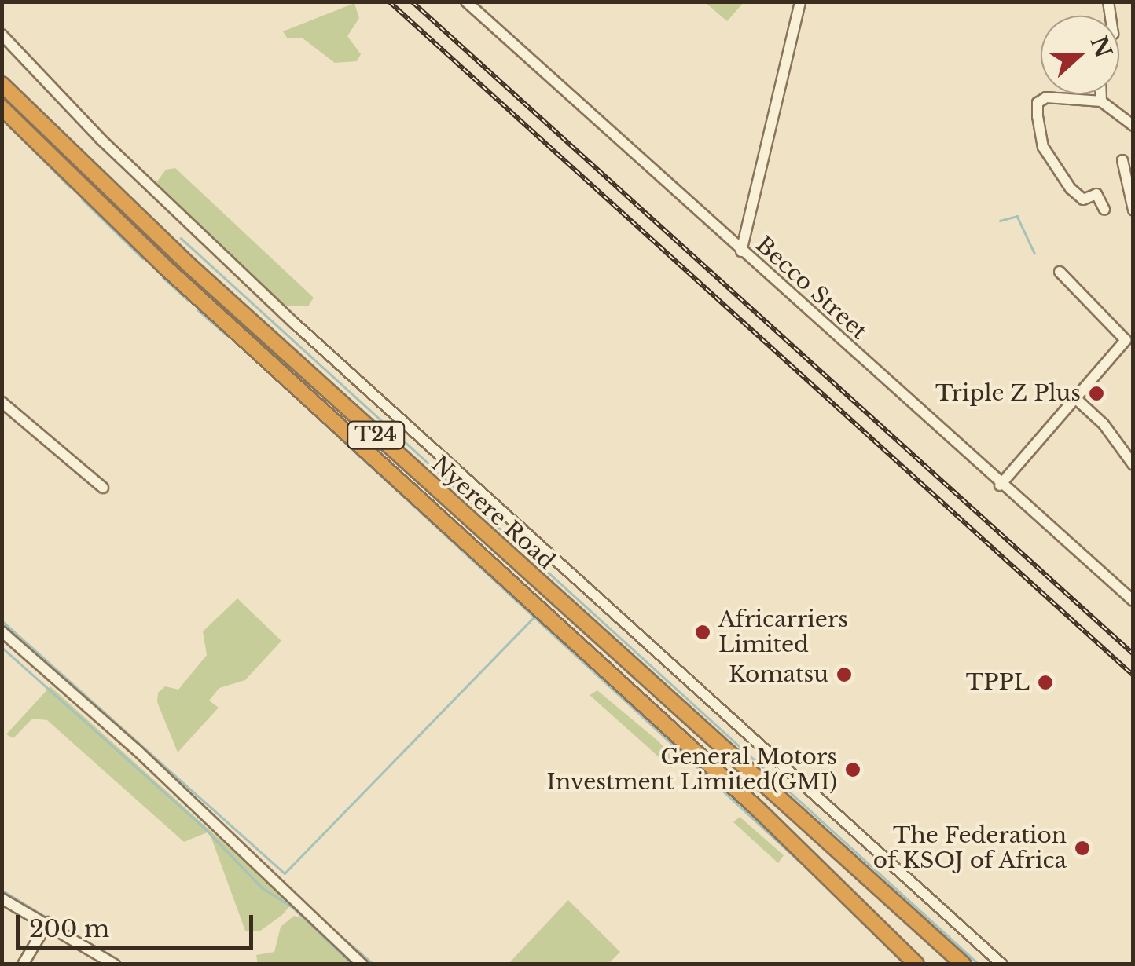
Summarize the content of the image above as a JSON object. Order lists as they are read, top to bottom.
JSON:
{
  "streets": {
    "highway": ["T24", "Nyerere Road"],
    "street": ["Becco Street"]
  },
  "places": [
    "Triple Z Plus",
    "Africarriers Limited",
    "Komatsu",
    "TPPL",
    "General Motors Investment Limited(GMI)",
    "The Federation of KSOJ of Africa"
  ],
  "scale_bar": "200 m",
  "north": "right"
}
